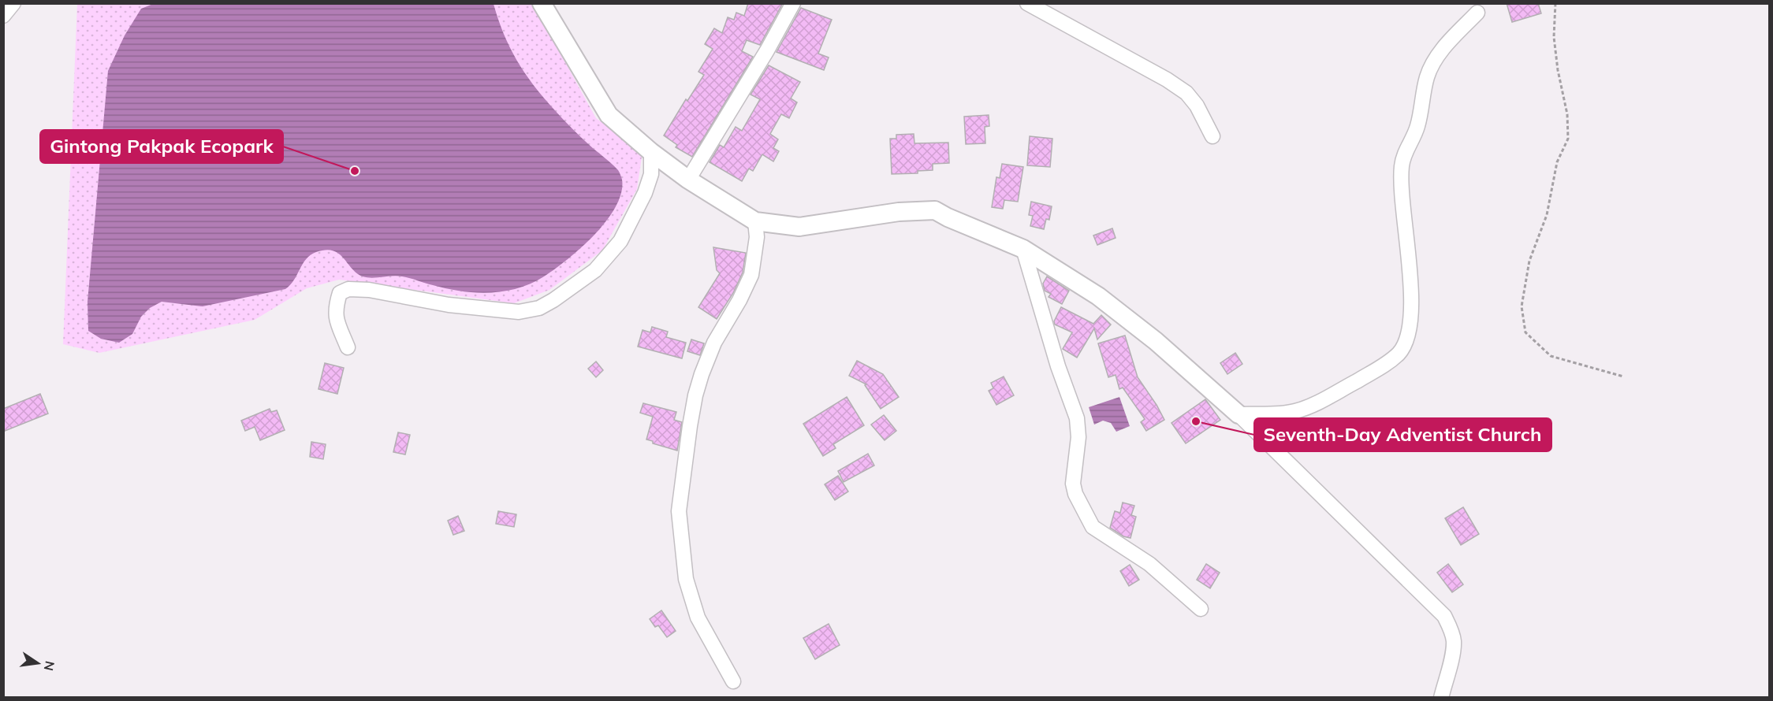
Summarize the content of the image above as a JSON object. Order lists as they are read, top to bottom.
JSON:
{
  "places": ["Gintong Pakpak Ecopark", "Seventh-Day Adventist Church"],
  "north": "right"
}
